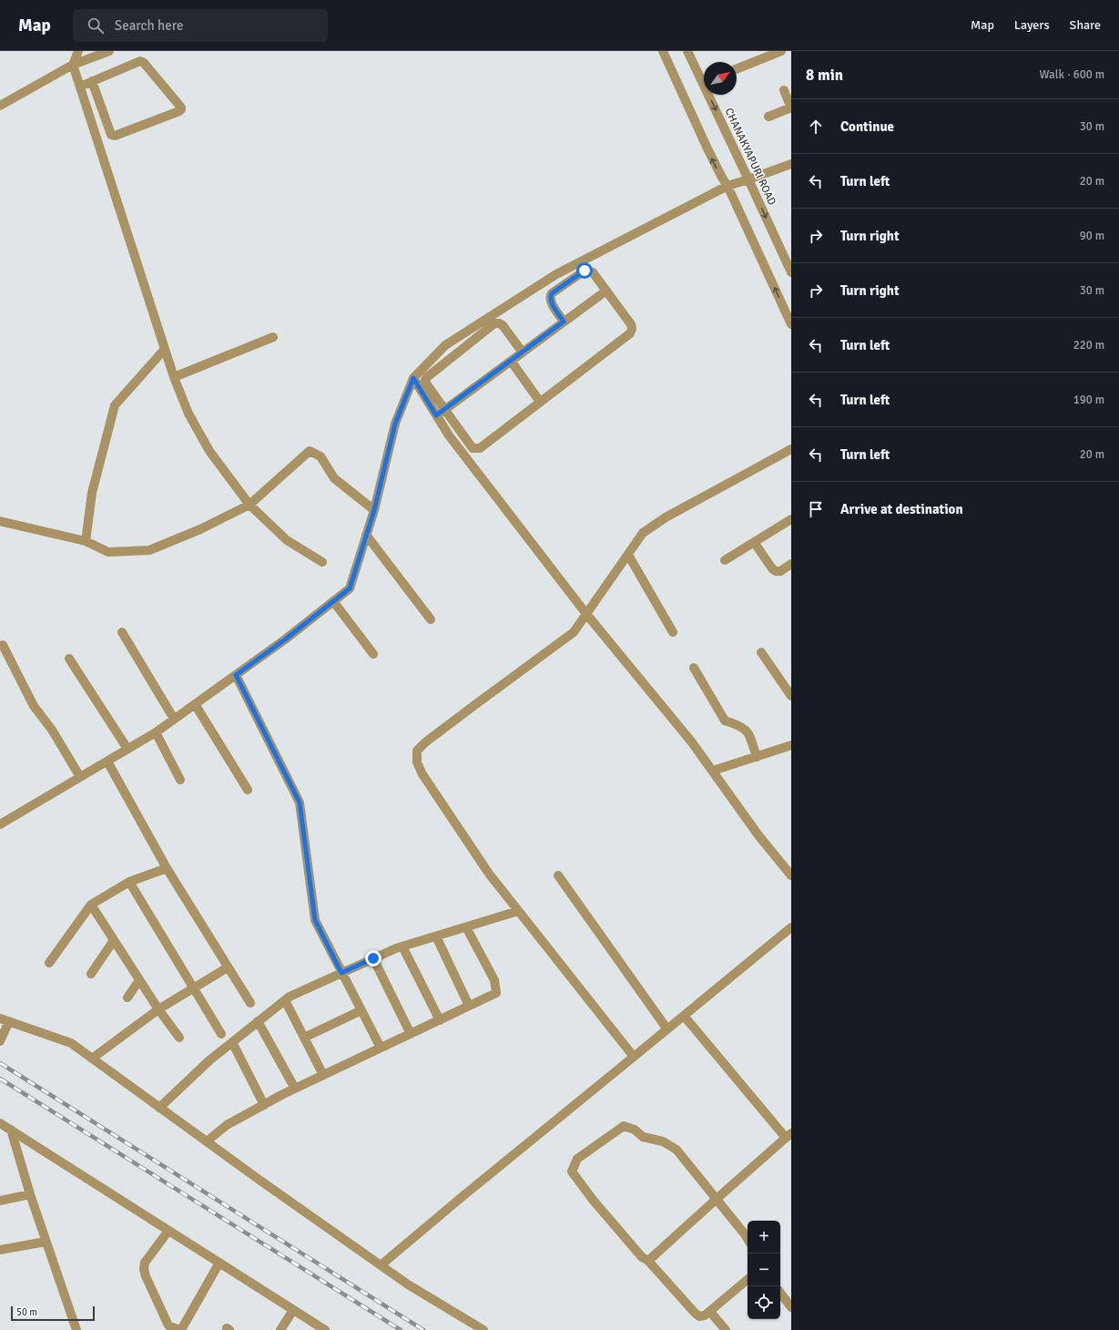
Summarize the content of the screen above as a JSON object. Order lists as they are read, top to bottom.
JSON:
{
  "streets": {
    "street": ["CHANAKYAPURI ROAD"]
  },
  "scale_bar": "50 m",
  "north": "top right",
  "page": {
    "header": "Map",
    "search": "Search here",
    "nav": ["Map", "Layers", "Share"],
    "heading": ["8 min", "Walk · 600 m"],
    "list": [
      ["Continue", "30 m"],
      ["Turn left", "20 m"],
      ["Turn right", "90 m"],
      ["Turn right", "30 m"],
      ["Turn left", "220 m"],
      ["Turn left", "190 m"],
      ["Turn left", "20 m"],
      "Arrive at destination"
    ],
    "map_buttons": ["+", "−"],
    "scale": "50 m"
  }
}
